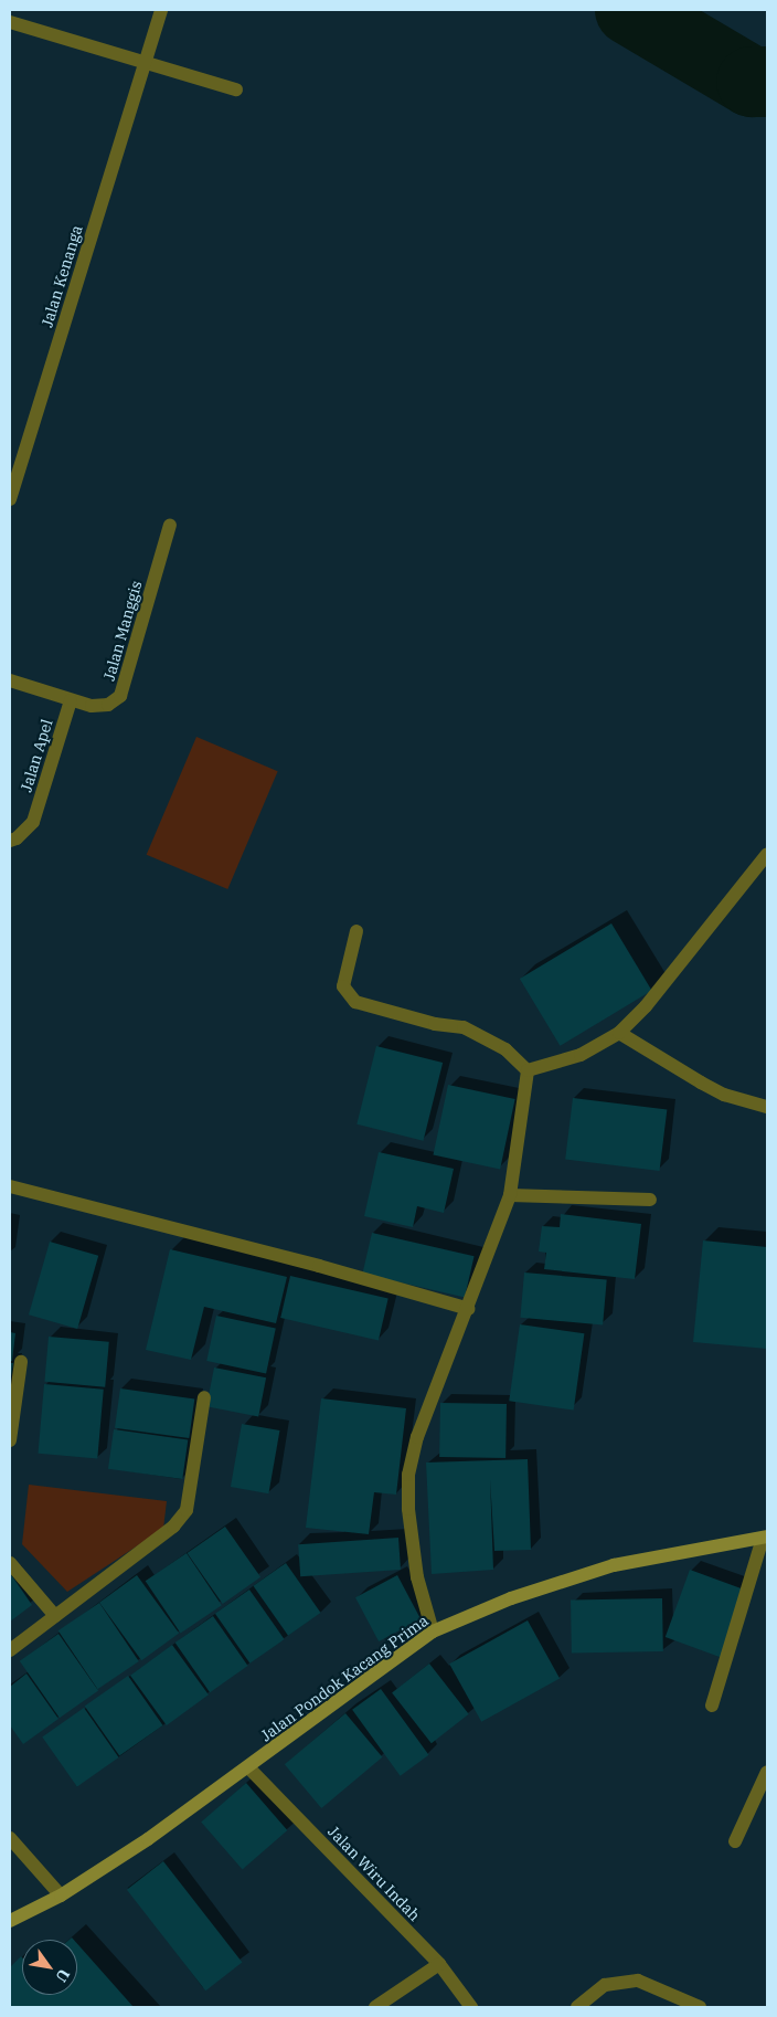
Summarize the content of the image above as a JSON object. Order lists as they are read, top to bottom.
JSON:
{
  "streets": {
    "street": [
      "Jalan Kenanga",
      "Jalan Manggis",
      "Jalan Apel",
      "Jalan Pondok Kacang Prima",
      "Jalan Wiru Indah"
    ]
  },
  "crossings": [
    ["Jalan Manggis", "Jalan Apel"],
    ["Jalan Pondok Kacang Prima", "Jalan Wiru Indah"]
  ],
  "north": "bottom right"
}
